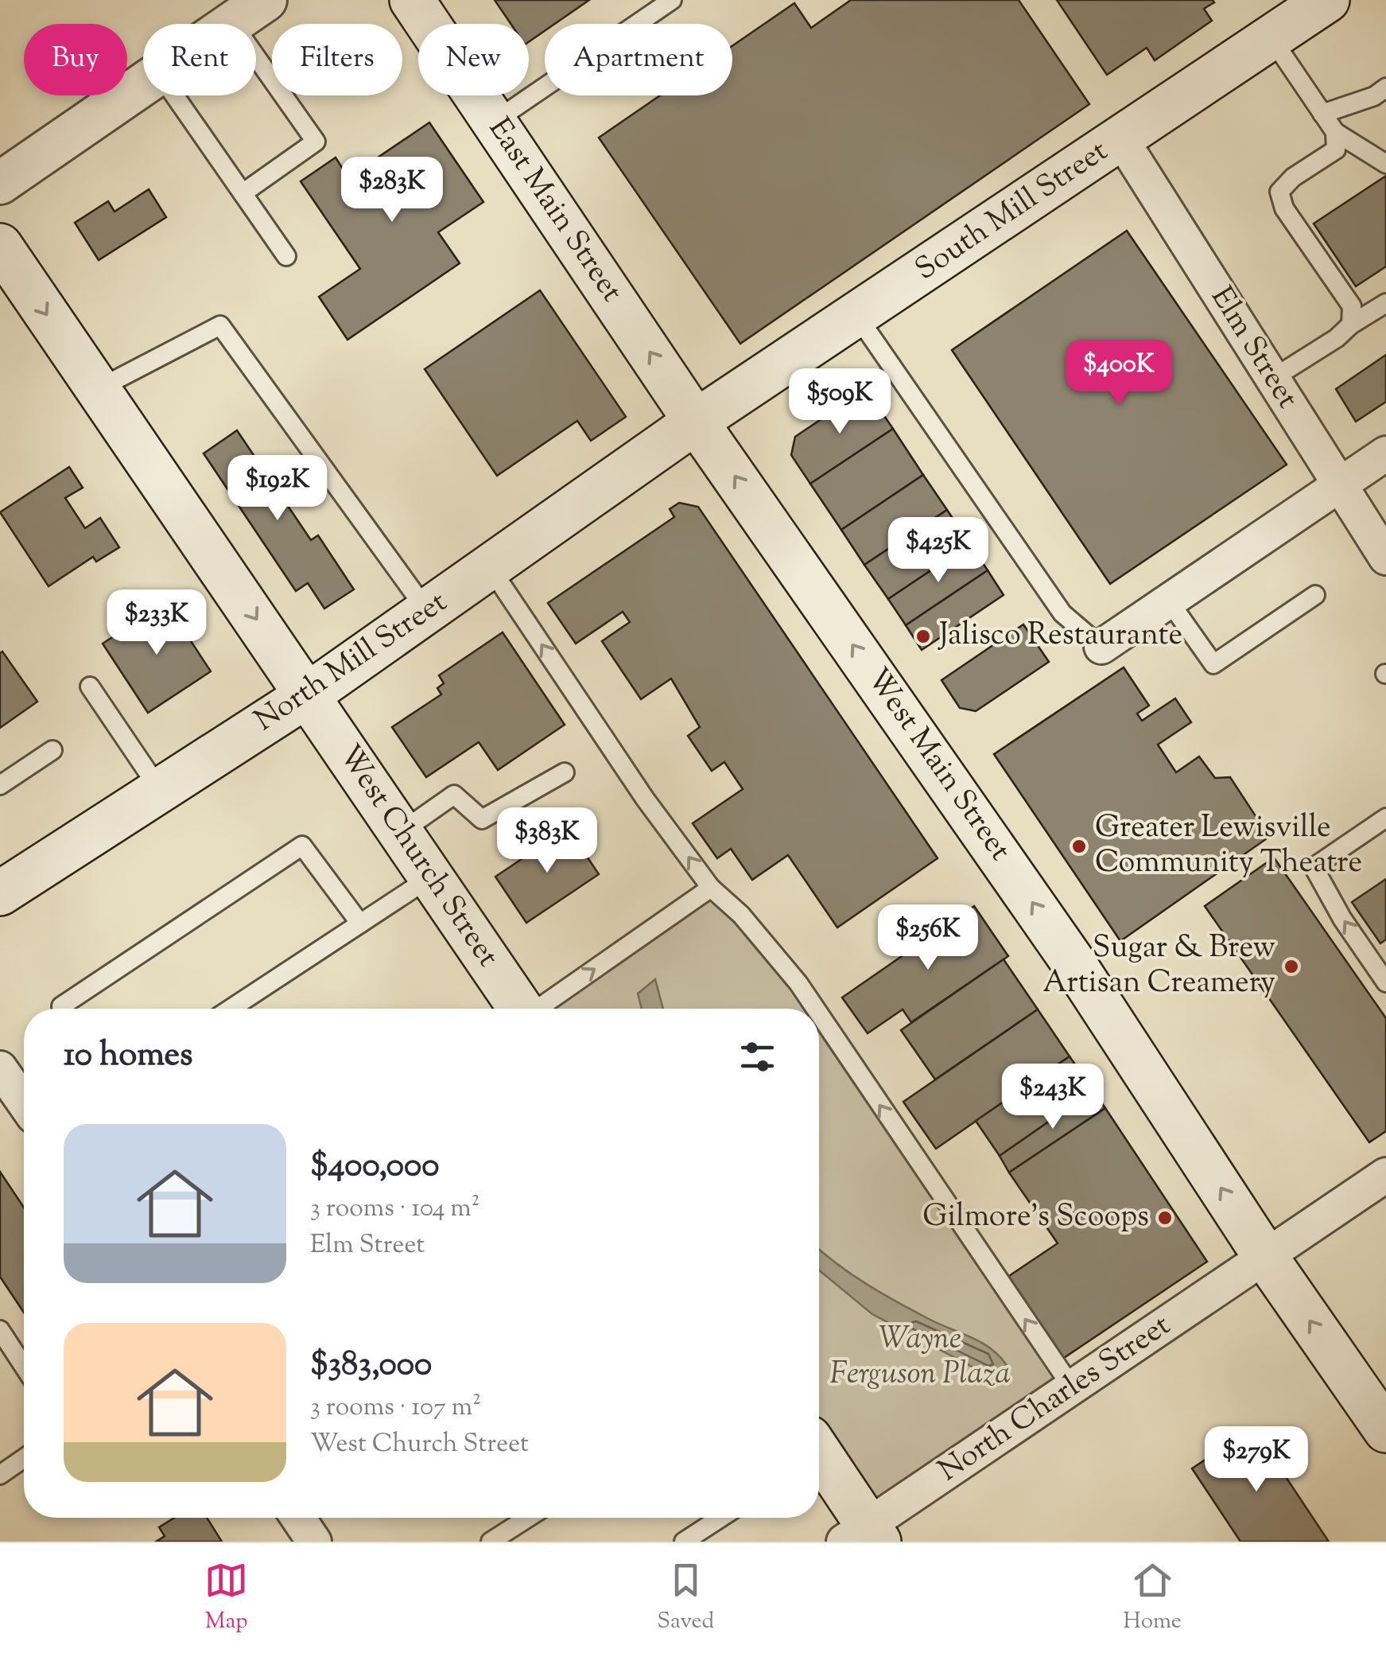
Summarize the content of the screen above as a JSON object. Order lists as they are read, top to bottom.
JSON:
{
  "streets": {
    "main road": [
      "East Main Street",
      "South Mill Street",
      "North Mill Street",
      "West Main Street",
      "West Church Street"
    ],
    "street": ["Elm Street", "North Charles Street"]
  },
  "crossings": [
    ["East Main Street", "South Mill Street"],
    ["East Main Street", "North Mill Street"],
    ["East Main Street", "West Main Street"],
    ["South Mill Street", "Elm Street"],
    ["South Mill Street", "North Mill Street"],
    ["South Mill Street", "West Main Street"],
    ["North Mill Street", "West Main Street"],
    ["North Mill Street", "West Church Street"],
    ["West Main Street", "North Charles Street"]
  ],
  "one_way": ["East Main Street", "West Main Street", "West Church Street"],
  "parks": ["Wayne Ferguson Plaza"],
  "places": [
    "Jalisco Restaurante",
    "Greater Lewisville Community Theatre",
    "Sugar & Brew Artisan Creamery",
    "Gilmore's Scoops"
  ],
  "page": {
    "chip": [
      "Buy",
      "Rent",
      "Filters",
      "New",
      "Apartment"
    ],
    "price": [
      "$283K",
      "$400K",
      "$509K",
      "$192K",
      "$425K",
      "$233K",
      "$383K",
      "$256K",
      "$243K",
      "$279K"
    ],
    "heading": "10 homes",
    "list": [
      {
        "name": "$400,000",
        "note": "3 rooms · 104 m² · Elm Street"
      },
      {
        "name": "$383,000",
        "note": "3 rooms · 107 m² · West Church Street"
      }
    ],
    "tabs": ["Map", "Saved", "Home"]
  }
}
